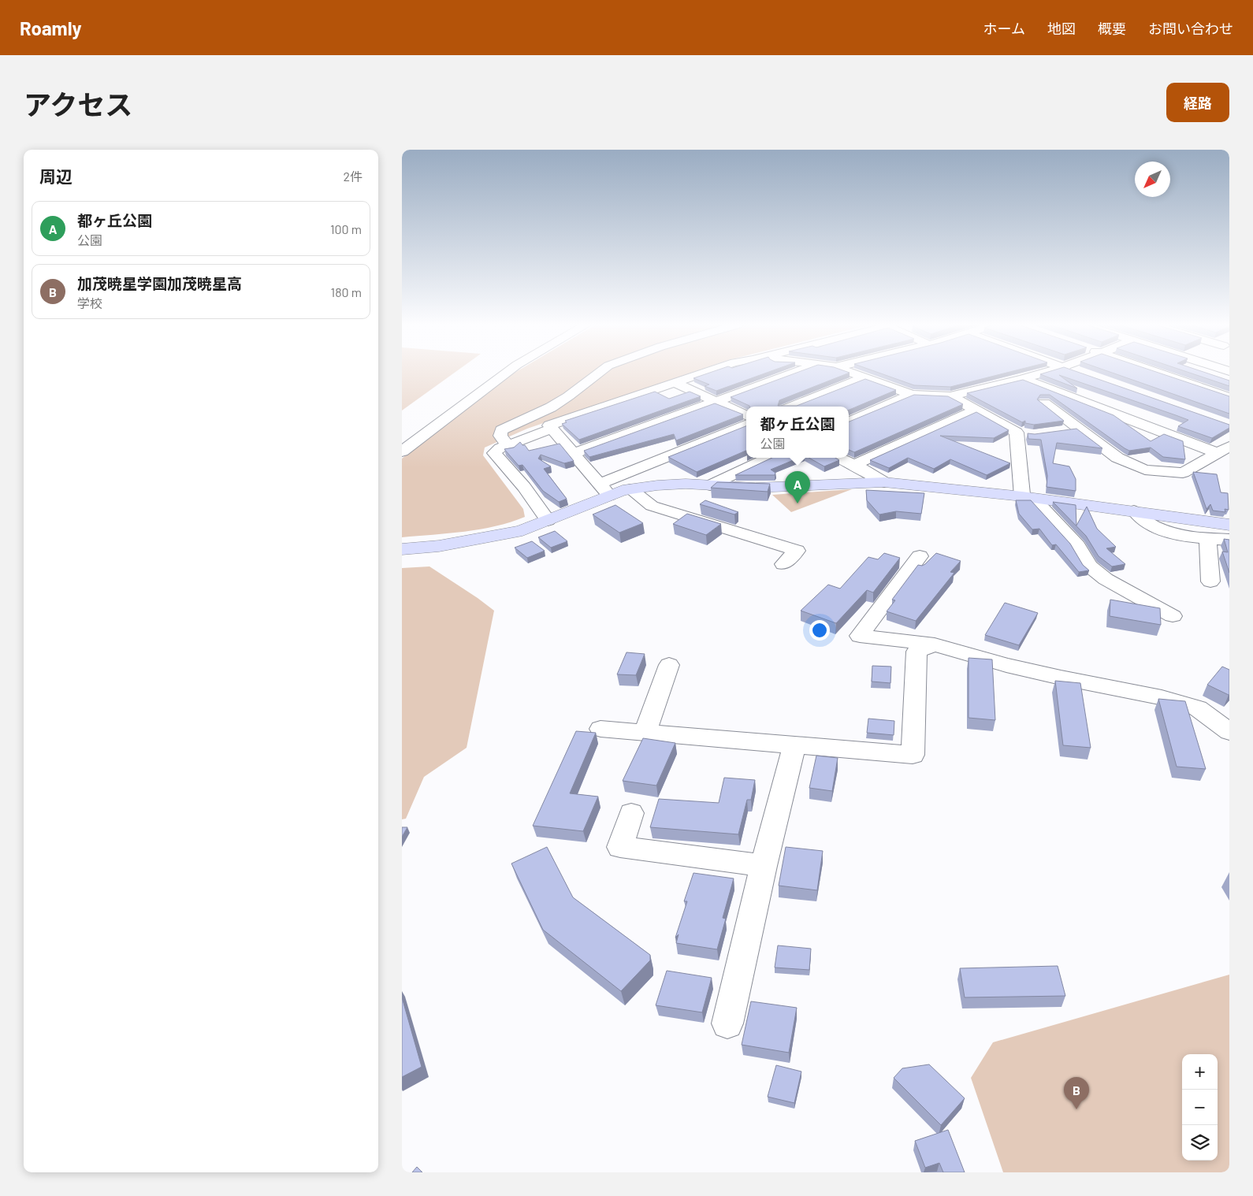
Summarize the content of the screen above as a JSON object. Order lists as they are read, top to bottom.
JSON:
{
  "north": "bottom left",
  "page": {
    "header": "Roamly",
    "nav": [
      "ホーム",
      "地図",
      "概要",
      "お問い合わせ"
    ],
    "title": "アクセス",
    "buttons": "経路",
    "heading": ["周辺", "2件"],
    "list": [
      {
        "mark": "A",
        "name": "都ヶ丘公園",
        "note": "公園",
        "value": "100 m"
      },
      {
        "mark": "B",
        "name": "加茂暁星学園加茂暁星高",
        "note": "学校",
        "value": "180 m"
      }
    ],
    "popup": ["都ヶ丘公園", "公園"],
    "pins": ["A", "B"],
    "map_buttons": ["+", "−"]
  }
}
